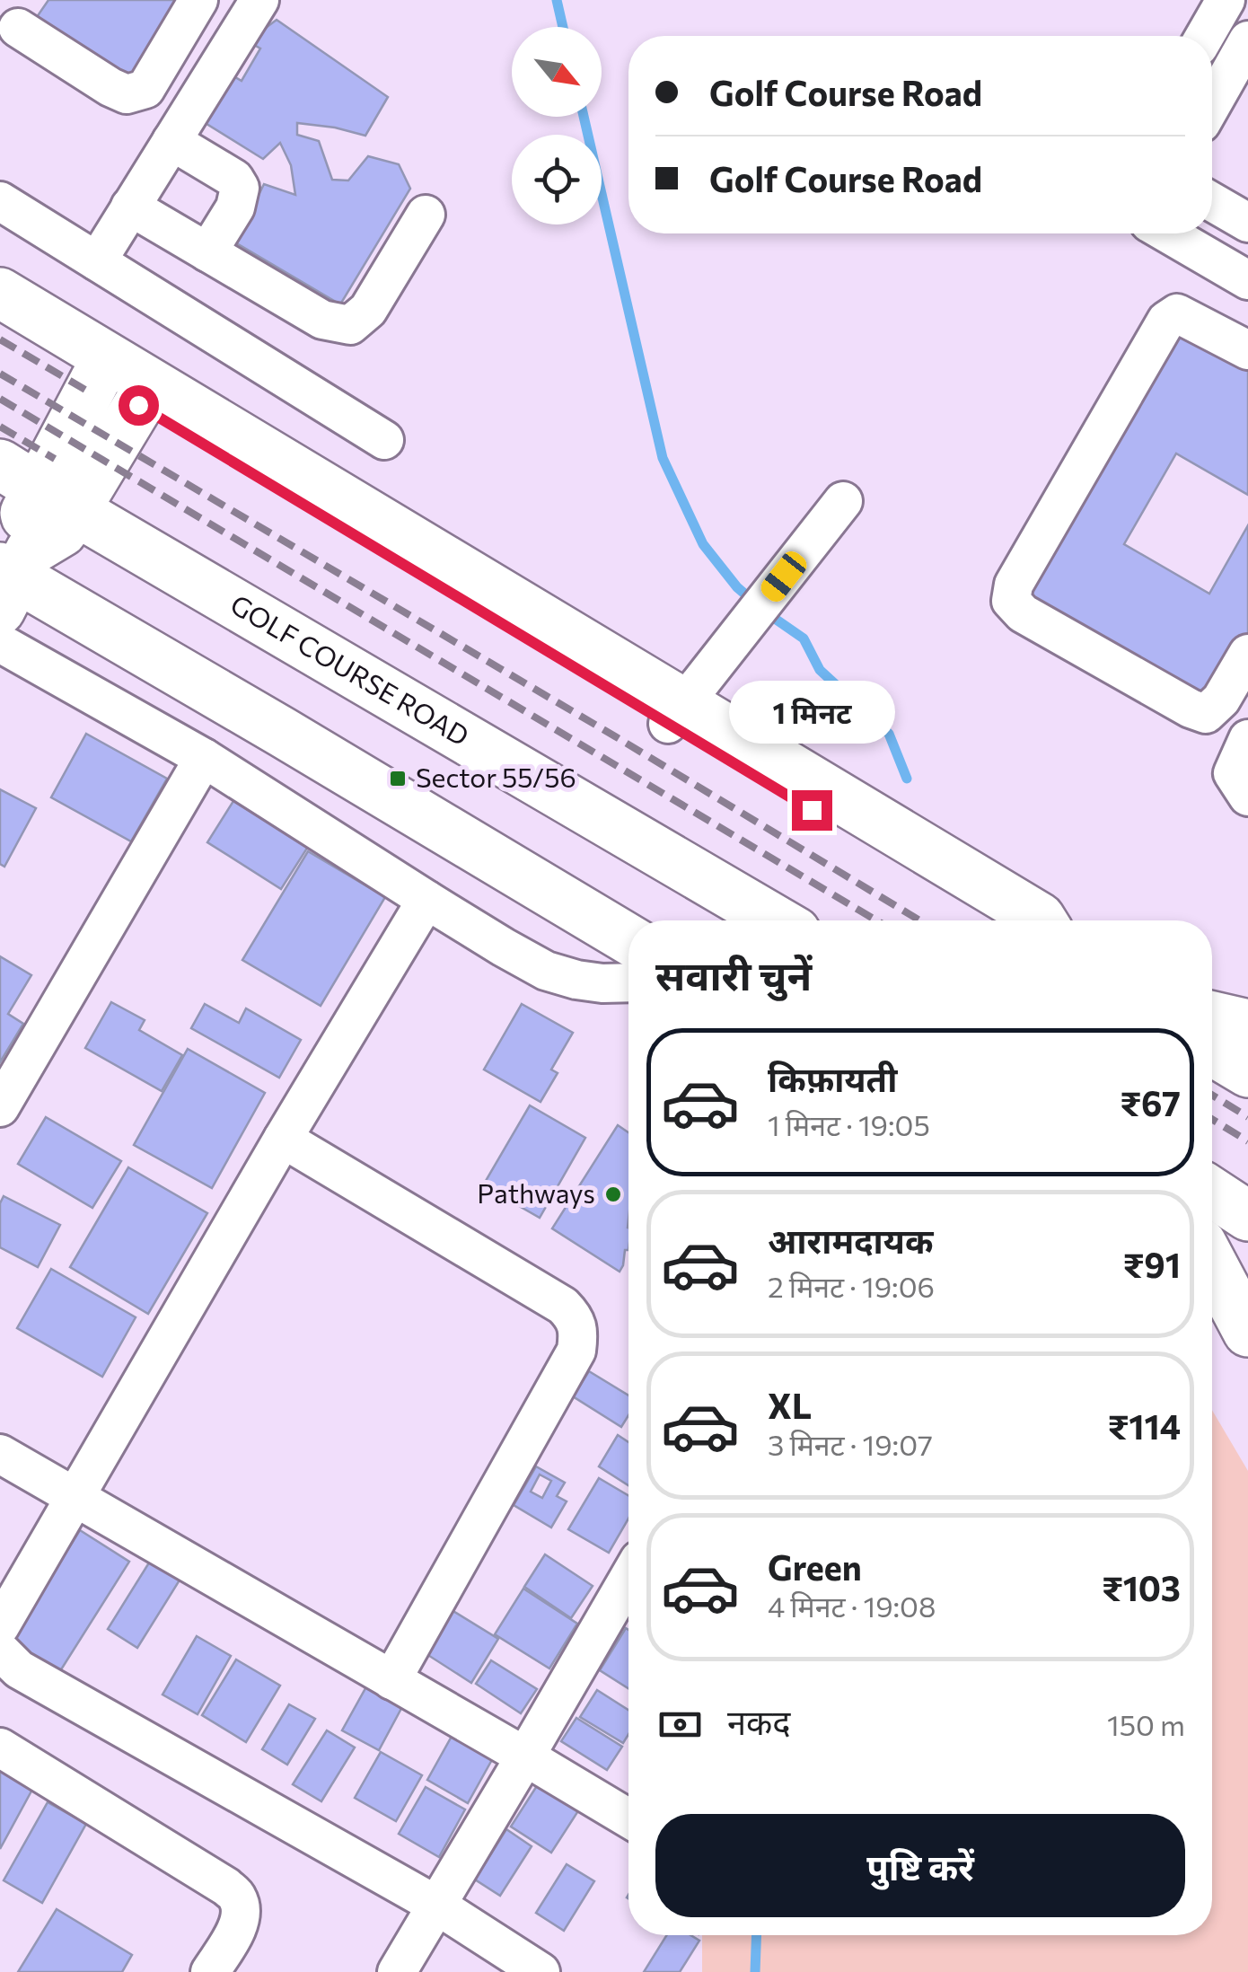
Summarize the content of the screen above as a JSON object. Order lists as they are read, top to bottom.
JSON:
{
  "streets": {
    "street": ["GOLF COURSE ROAD"]
  },
  "places": {
    "transit": ["Sector 55/56"],
    "other": ["Pathways"]
  },
  "north": "bottom right",
  "page": {
    "banner": ["Golf Course Road", "Golf Course Road"],
    "bubble": "1 मिनट",
    "heading": "सवारी चुनें",
    "list": [
      {
        "name": "किफ़ायती",
        "note": "1 मिनट · 19:05",
        "value": "₹67"
      },
      {
        "name": "आरामदायक",
        "note": "2 मिनट · 19:06",
        "value": "₹91"
      },
      {
        "name": "XL",
        "note": "3 मिनट · 19:07",
        "value": "₹114"
      },
      {
        "name": "Green",
        "note": "4 मिनट · 19:08",
        "value": "₹103"
      }
    ],
    "pay": ["नकद", "150 m"],
    "buttons": "पुष्टि करें"
  }
}
